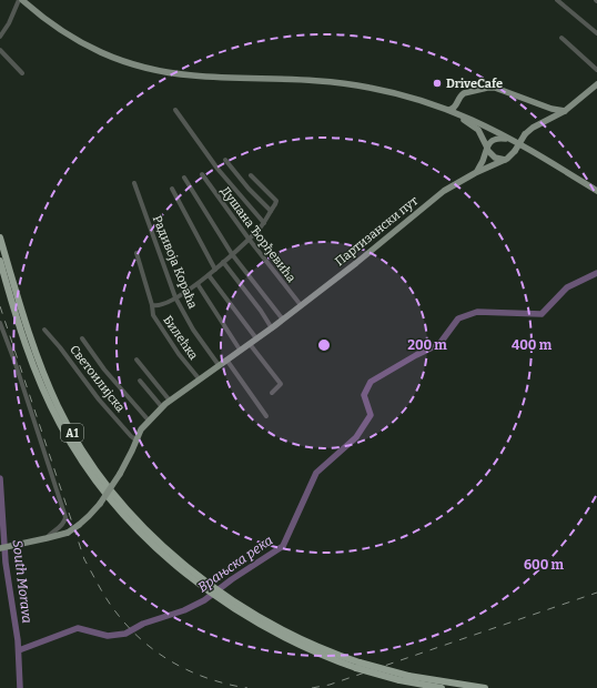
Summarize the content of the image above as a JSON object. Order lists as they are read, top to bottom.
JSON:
{
  "streets": {
    "highway": ["A1"],
    "main road": ["Партизански пут"],
    "street": [
      "Душана Ђорђевића",
      "Радивоја Кораћа",
      "Билећка",
      "Светоилијска"
    ]
  },
  "crossings": [
    ["Партизански пут", "Душана Ђорђевића"],
    ["Партизански пут", "Радивоја Кораћа"],
    ["Партизански пут", "Билећка"],
    ["Партизански пут", "Светоилијска"]
  ],
  "water": ["Врањска река", "South Morava"],
  "places": ["DriveCafe"],
  "rings": ["200 m", "400 m", "600 m"]
}
